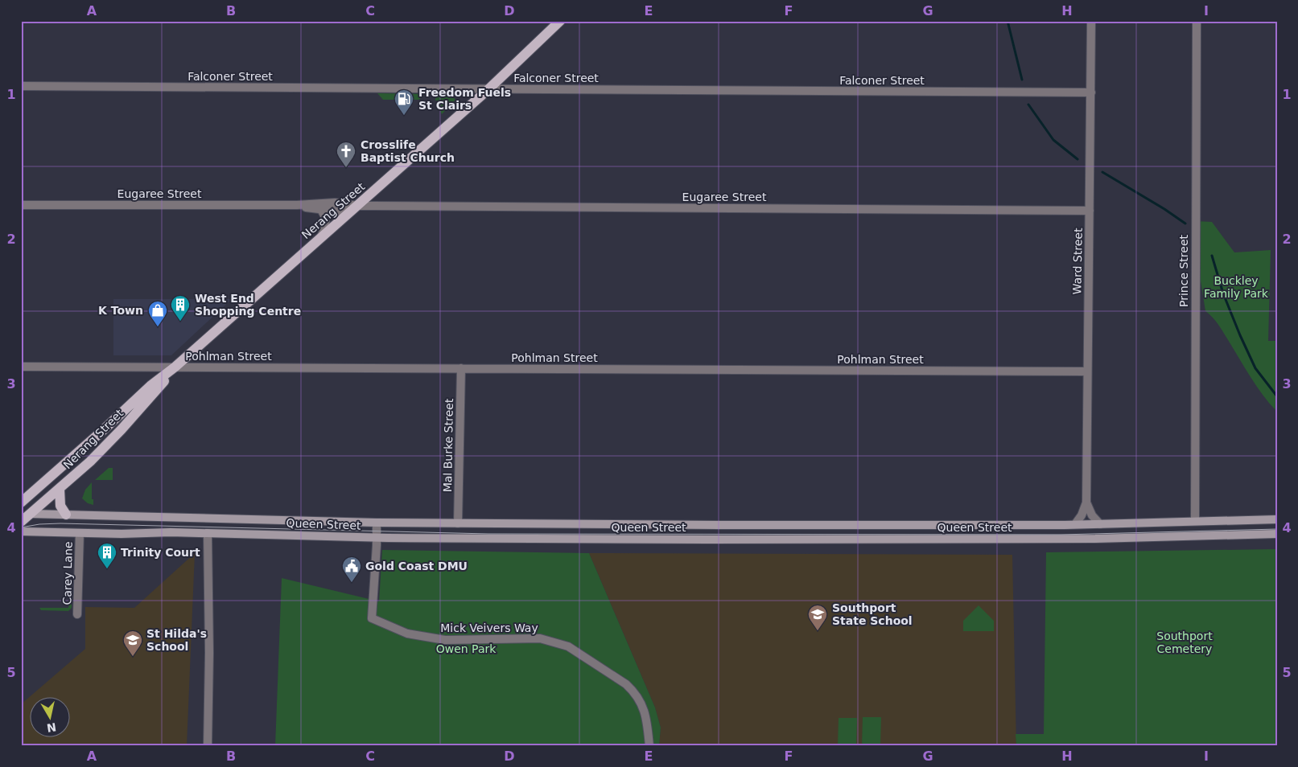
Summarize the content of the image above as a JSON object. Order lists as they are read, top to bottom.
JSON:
{
  "streets": {
    "main road": ["Nerang Street"],
    "street": [
      "Falconer Street",
      "Eugaree Street",
      "Ward Street",
      "Prince Street",
      "Pohlman Street",
      "Mal Burke Street",
      "Queen Street",
      "Carey Lane",
      "Mick Veivers Way"
    ]
  },
  "crossings": [
    ["Falconer Street", "Nerang Street"],
    ["Falconer Street", "Ward Street"],
    ["Eugaree Street", "Nerang Street"],
    ["Eugaree Street", "Ward Street"],
    ["Nerang Street", "Pohlman Street"],
    ["Nerang Street", "Queen Street"],
    ["Ward Street", "Pohlman Street"],
    ["Ward Street", "Queen Street"],
    ["Prince Street", "Queen Street"],
    ["Pohlman Street", "Mal Burke Street"],
    ["Mal Burke Street", "Queen Street"],
    ["Queen Street", "Carey Lane"],
    ["Queen Street", "Mick Veivers Way"]
  ],
  "parks": ["Buckley Family Park", "Southport Cemetery", "Owen Park"],
  "places": {
    "fuel station": ["Freedom Fuels St Clairs"],
    "church": ["Crosslife Baptist Church"],
    "building": ["West End Shopping Centre", "Trinity Court"],
    "shop": ["K Town"],
    "public building": ["Gold Coast DMU"],
    "school or university": ["Southport State School", "St Hilda's School"]
  },
  "north": "bottom",
  "grid": {
    "columns": [
      "A",
      "B",
      "C",
      "D",
      "E",
      "F",
      "G",
      "H",
      "I"
    ],
    "rows": [
      "1",
      "2",
      "3",
      "4",
      "5"
    ]
  }
}
